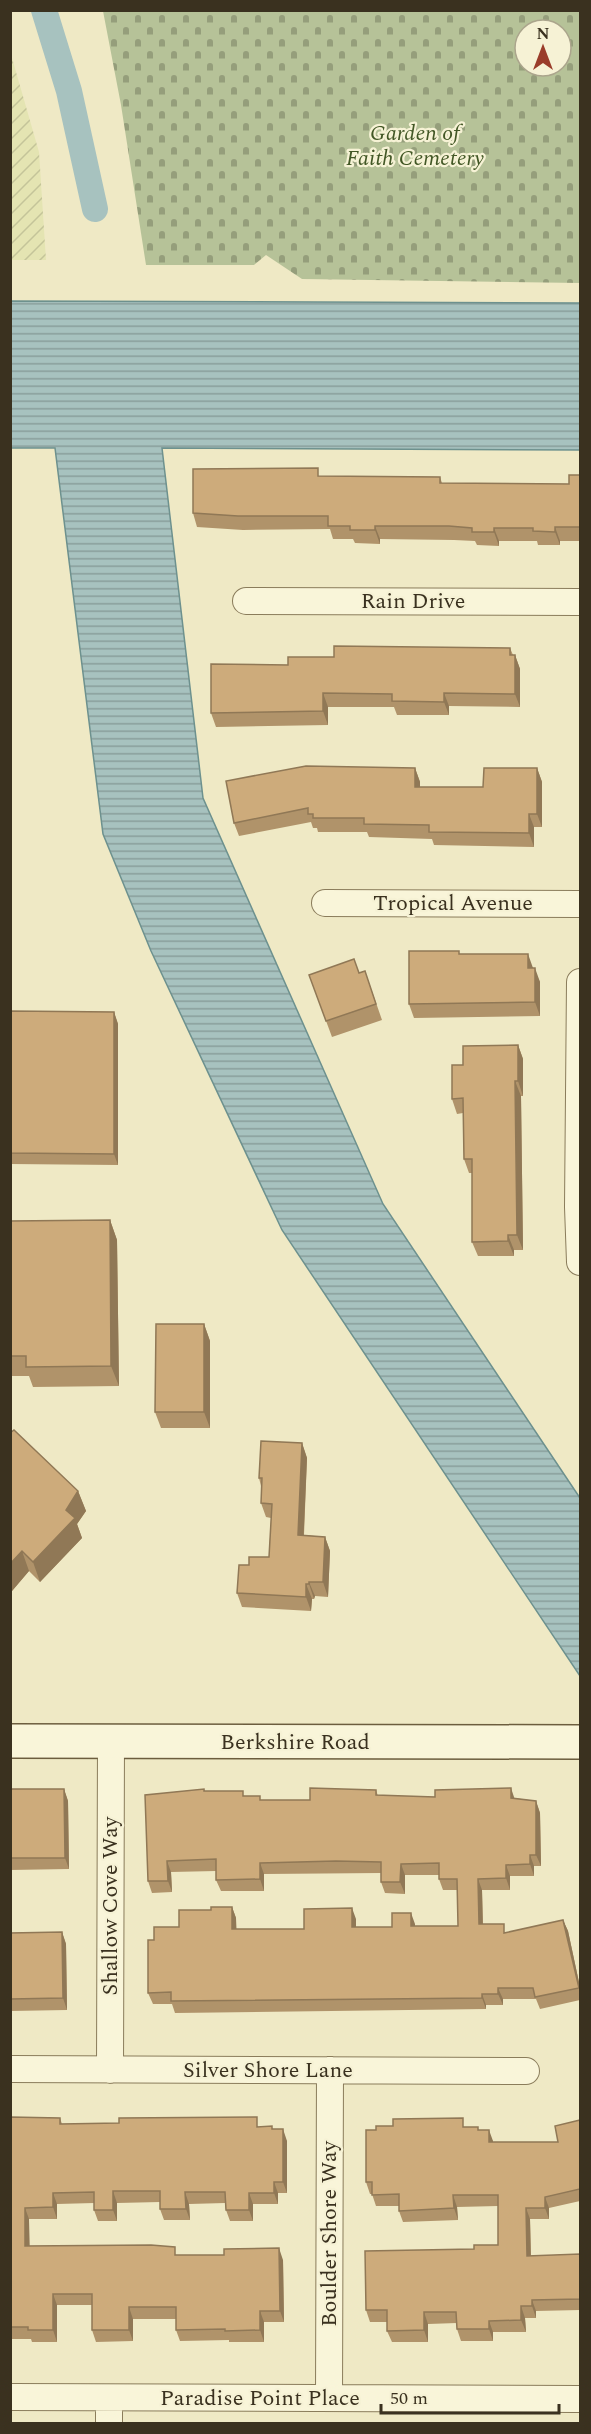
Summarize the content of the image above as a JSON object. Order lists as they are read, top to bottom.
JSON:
{
  "streets": {
    "street": [
      "Rain Drive",
      "Tropical Avenue",
      "Berkshire Road",
      "Shallow Cove Way",
      "Silver Shore Lane",
      "Boulder Shore Way",
      "Paradise Point Place"
    ]
  },
  "crossings": [
    ["Berkshire Road", "Shallow Cove Way"],
    ["Shallow Cove Way", "Silver Shore Lane"],
    ["Silver Shore Lane", "Boulder Shore Way"],
    ["Boulder Shore Way", "Paradise Point Place"]
  ],
  "parks": ["Garden of Faith Cemetery"],
  "scale_bar": "50 m",
  "north": "top"
}
